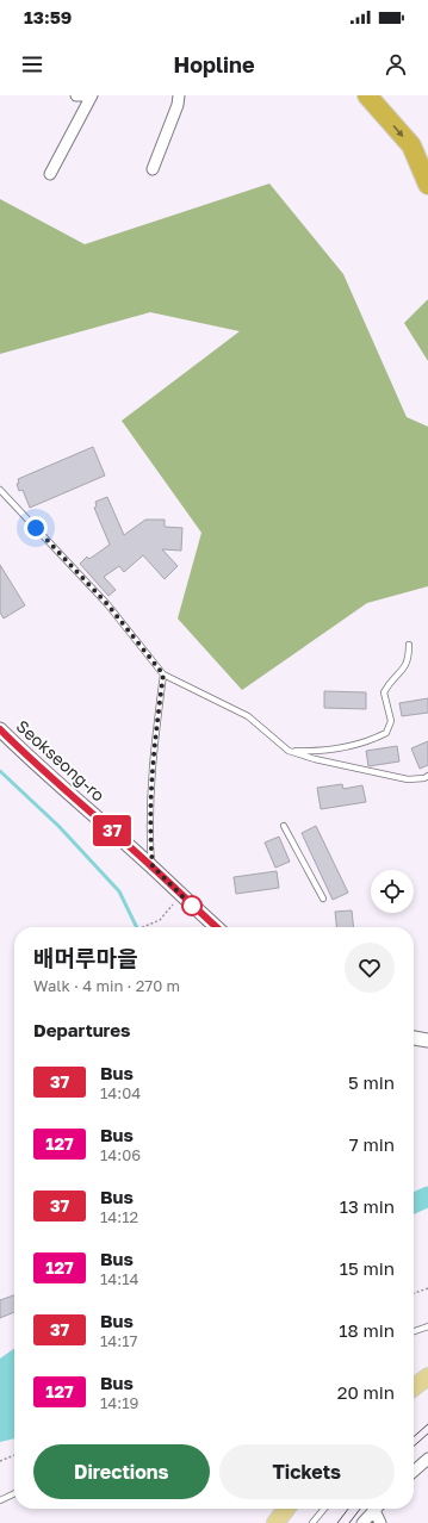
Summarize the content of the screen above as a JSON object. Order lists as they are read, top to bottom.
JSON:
{
  "streets": {
    "street": ["Seokseong-ro"]
  },
  "lines": ["bus line 37"],
  "page": {
    "status": "13:59",
    "header": "Hopline",
    "on_map": "37",
    "heading": [
      ["배머루마을", "Walk · 4 min · 270 m"],
      "Departures"
    ],
    "list": [
      {
        "mark": "37",
        "name": "Bus",
        "note": "14:04",
        "value": "5 min"
      },
      {
        "mark": "127",
        "name": "Bus",
        "note": "14:06",
        "value": "7 min"
      },
      {
        "mark": "37",
        "name": "Bus",
        "note": "14:12",
        "value": "13 min"
      },
      {
        "mark": "127",
        "name": "Bus",
        "note": "14:14",
        "value": "15 min"
      },
      {
        "mark": "37",
        "name": "Bus",
        "note": "14:17",
        "value": "18 min"
      },
      {
        "mark": "127",
        "name": "Bus",
        "note": "14:19",
        "value": "20 min"
      }
    ],
    "buttons": ["Directions", "Tickets"]
  }
}
